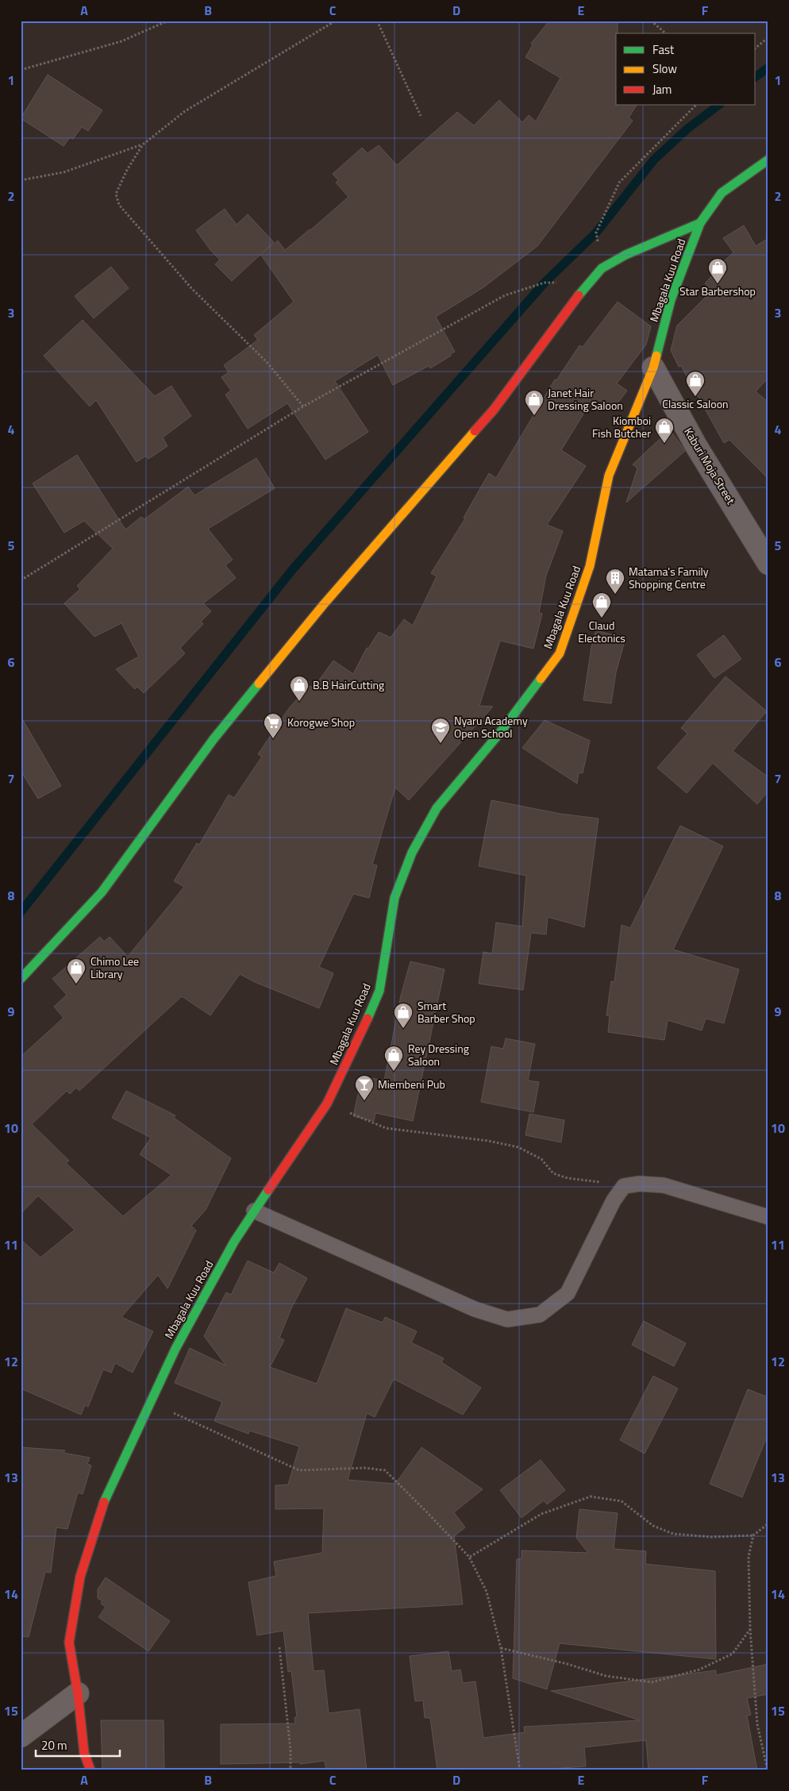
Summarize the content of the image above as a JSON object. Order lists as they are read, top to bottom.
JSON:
{
  "streets": {
    "street": ["Mbagala Kuu Road", "Kaburi Moja Street"]
  },
  "crossings": [
    ["Mbagala Kuu Road", "Kaburi Moja Street"]
  ],
  "places": {
    "shop": [
      "Star Barbershop",
      "Classic Saloon",
      "Janet Hair Dressing Saloon",
      "Kiomboi Fish Butcher",
      "Claud Electonics",
      "B.B HairCutting",
      "Chimo Lee Library",
      "Smart Barber Shop",
      "Rey Dressing Saloon"
    ],
    "building": ["Matama's Family Shopping Centre"],
    "supermarket": ["Korogwe Shop"],
    "school or university": ["Nyaru Academy Open School"],
    "bar": ["Miembeni Pub"]
  },
  "legend": ["Fast", "Slow", "Jam"],
  "scale_bar": "20 m",
  "grid": {
    "columns": [
      "A",
      "B",
      "C",
      "D",
      "E",
      "F"
    ],
    "rows": [
      "1",
      "2",
      "3",
      "4",
      "5",
      "6",
      "7",
      "8",
      "9",
      "10",
      "11",
      "12",
      "13",
      "14",
      "15"
    ]
  }
}
